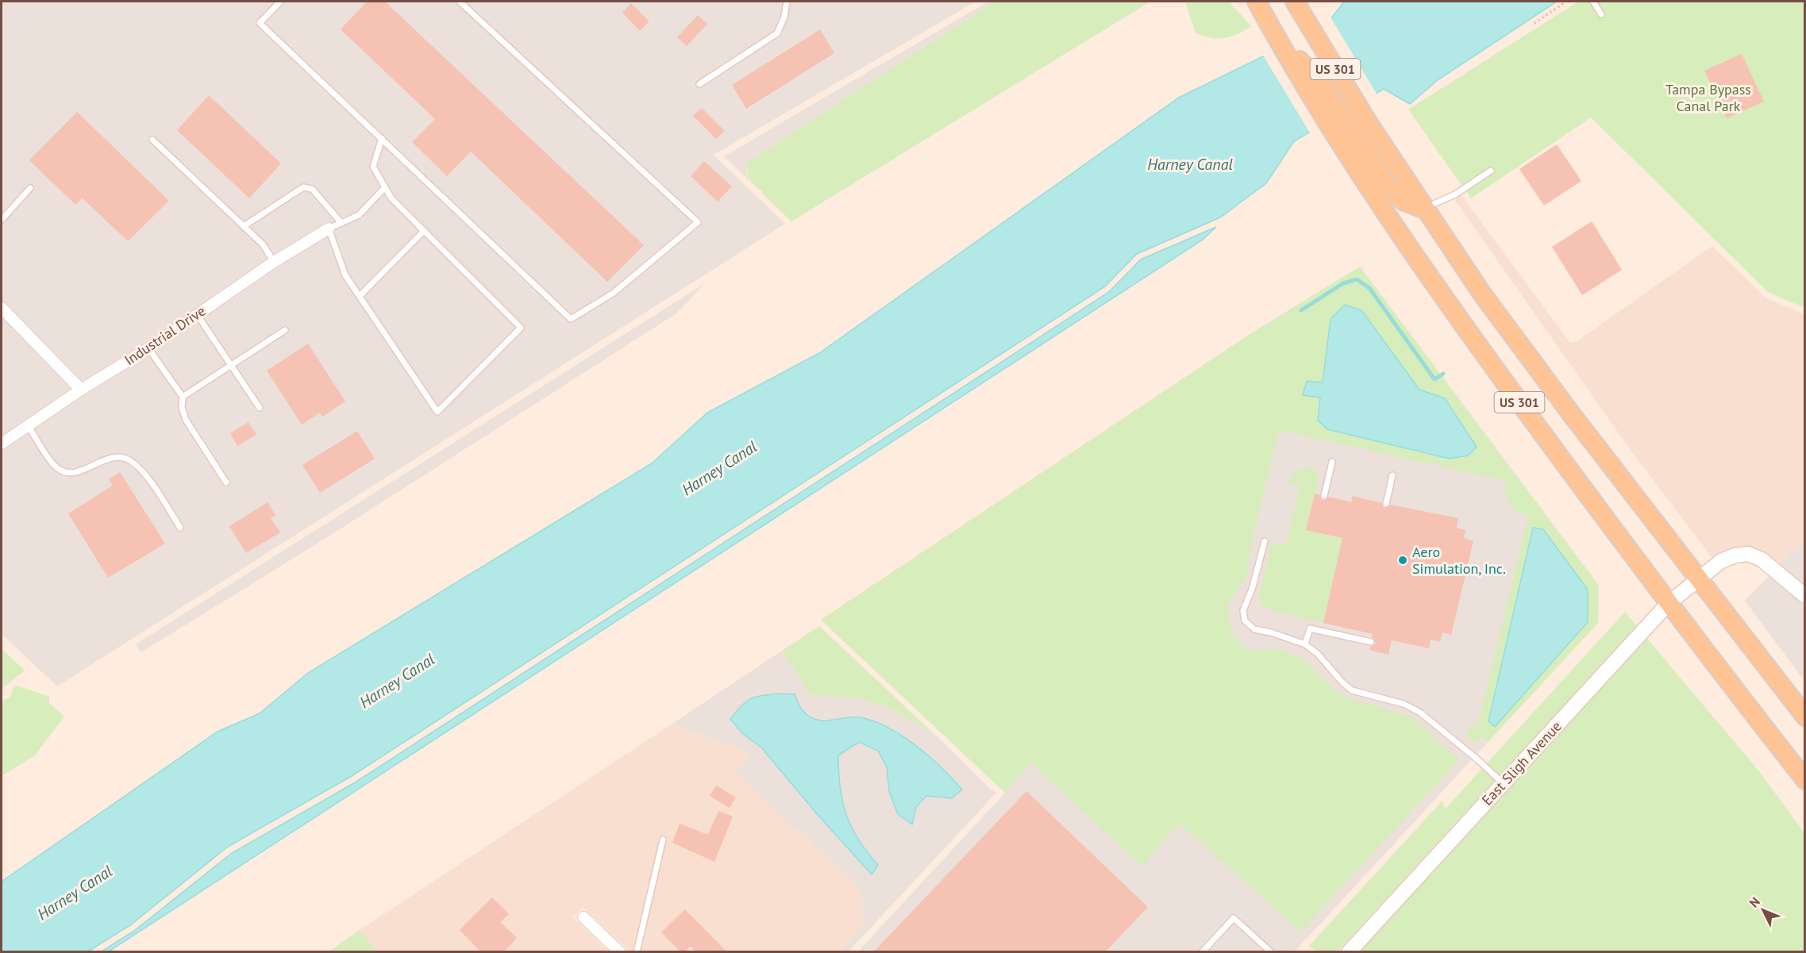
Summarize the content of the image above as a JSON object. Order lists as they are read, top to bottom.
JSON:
{
  "streets": {
    "main road": ["US 301"],
    "street": ["Industrial Drive", "East Sligh Avenue"]
  },
  "crossings": [
    ["US 301", "East Sligh Avenue"]
  ],
  "water": ["Harney Canal"],
  "parks": ["Tampa Bypass Canal Park"],
  "places": ["Aero Simulation, Inc."],
  "north": "top left"
}
